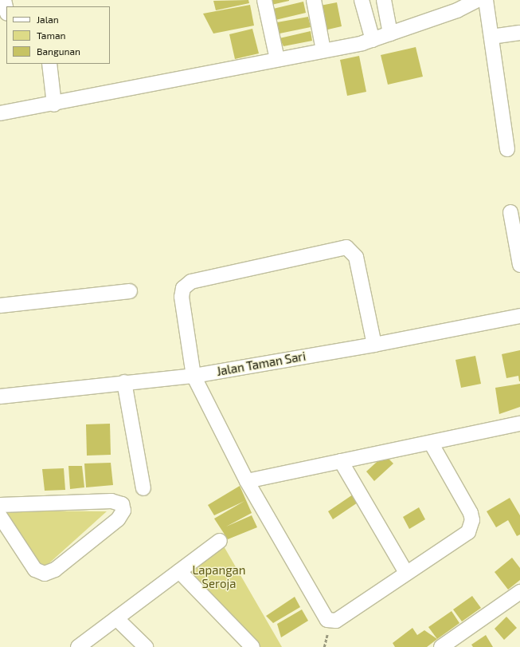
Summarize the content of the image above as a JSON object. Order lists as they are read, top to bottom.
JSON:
{
  "streets": {
    "street": ["Jalan Taman Sari"]
  },
  "parks": ["Lapangan Seroja"],
  "legend": ["Jalan", "Taman", "Bangunan"]
}
